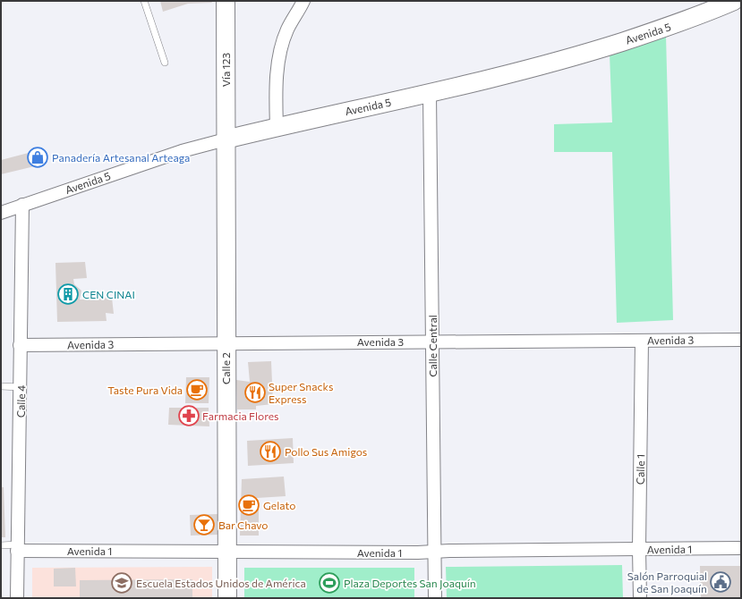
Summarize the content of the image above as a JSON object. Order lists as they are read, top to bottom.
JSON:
{
  "streets": {
    "main road": ["Avenida 5", "Vía 123", "Calle 2"],
    "street": [
      "Avenida 3",
      "Calle Central",
      "Calle 4",
      "Calle 1",
      "Avenida 1"
    ]
  },
  "crossings": [
    ["Avenida 5", "Vía 123"],
    ["Avenida 5", "Calle Central"],
    ["Avenida 5", "Calle 2"],
    ["Avenida 5", "Calle 4"],
    ["Vía 123", "Calle 2"],
    ["Avenida 3", "Calle Central"],
    ["Avenida 3", "Calle 2"],
    ["Avenida 3", "Calle 4"],
    ["Avenida 3", "Calle 1"],
    ["Calle Central", "Avenida 1"],
    ["Calle 2", "Avenida 1"],
    ["Calle 4", "Avenida 1"],
    ["Calle 1", "Avenida 1"]
  ],
  "places": {
    "shop": ["Panadería Artesanal Arteaga"],
    "building": ["CEN CINAI"],
    "cafe": ["Taste Pura Vida", "Gelato"],
    "restaurant": ["Super Snacks Express", "Pollo Sus Amigos"],
    "pharmacy": ["Farmacia Flores"],
    "bar": ["Bar Chavo"],
    "public building": ["Salón Parroquial de San Joaquín"],
    "school or university": ["Escuela Estados Unidos de América"],
    "sports": ["Plaza Deportes San Joaquín"]
  }
}
